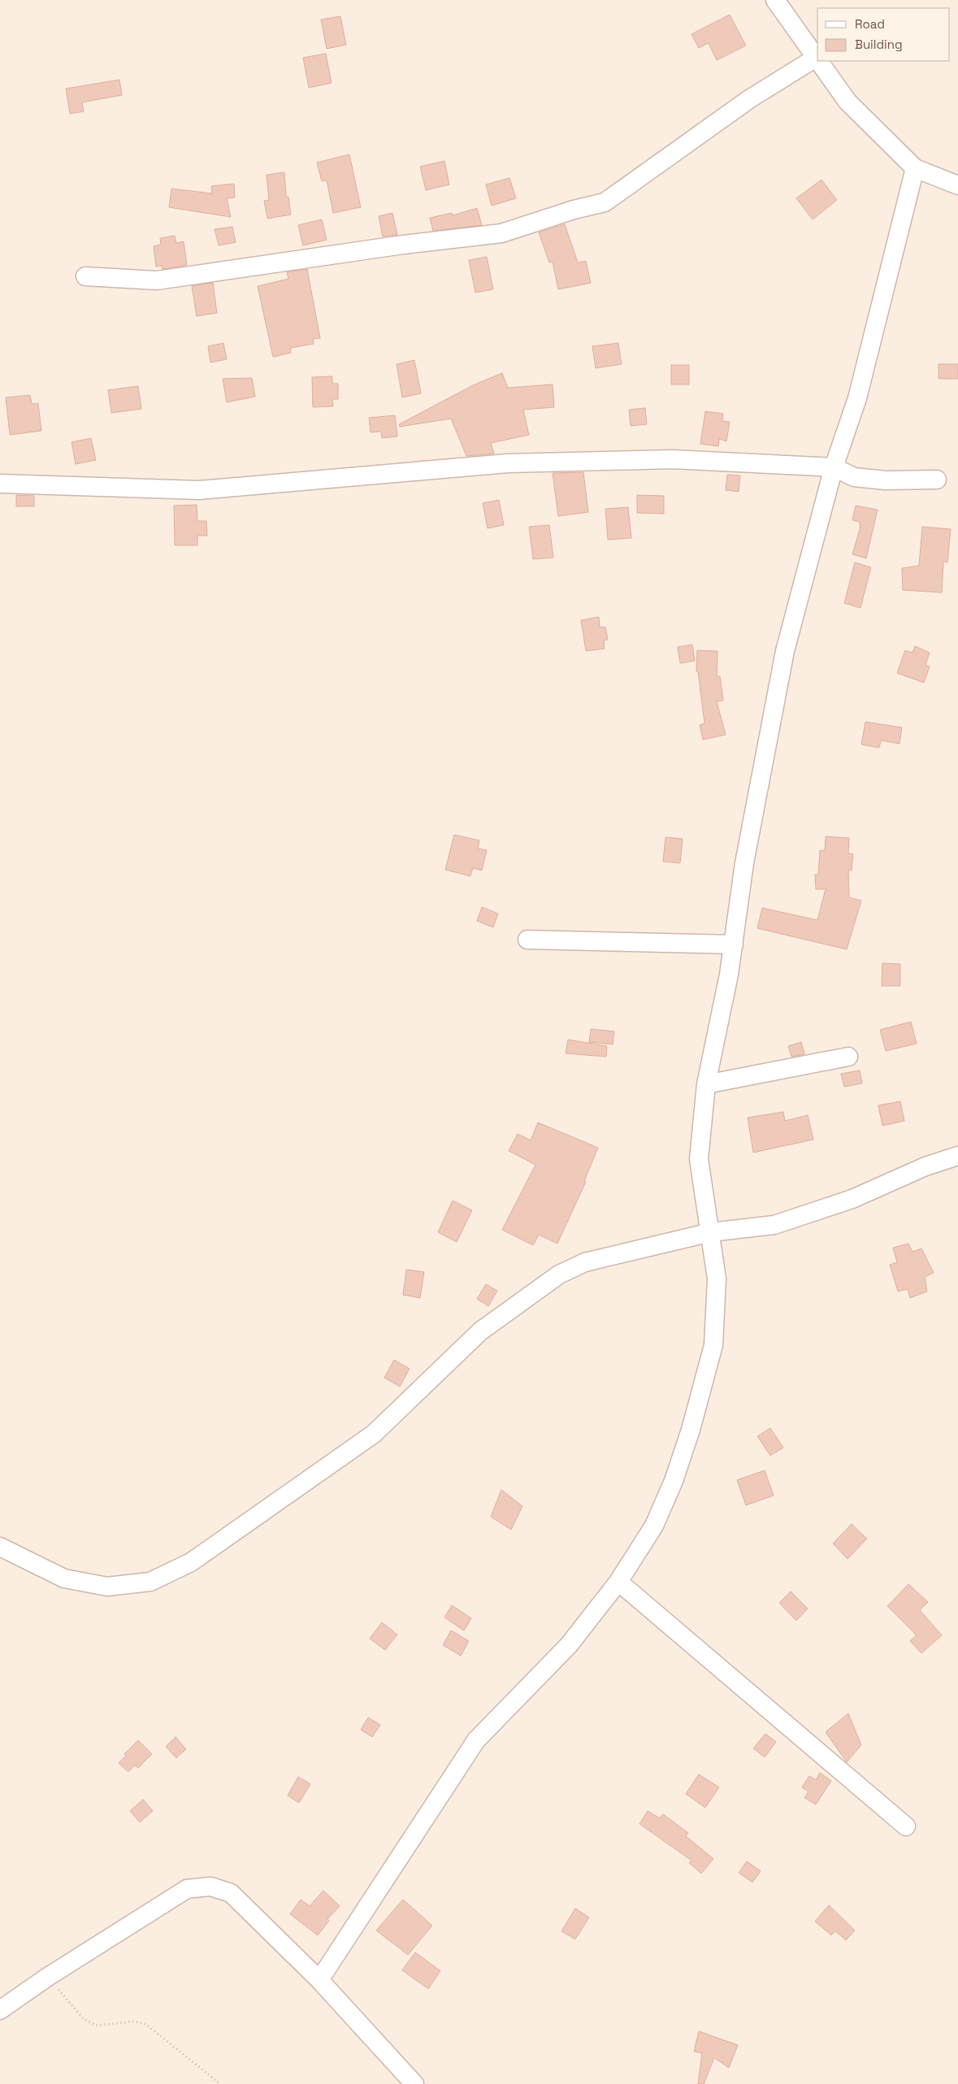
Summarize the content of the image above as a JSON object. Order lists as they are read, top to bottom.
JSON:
{
  "legend": ["Road", "Building"]
}
